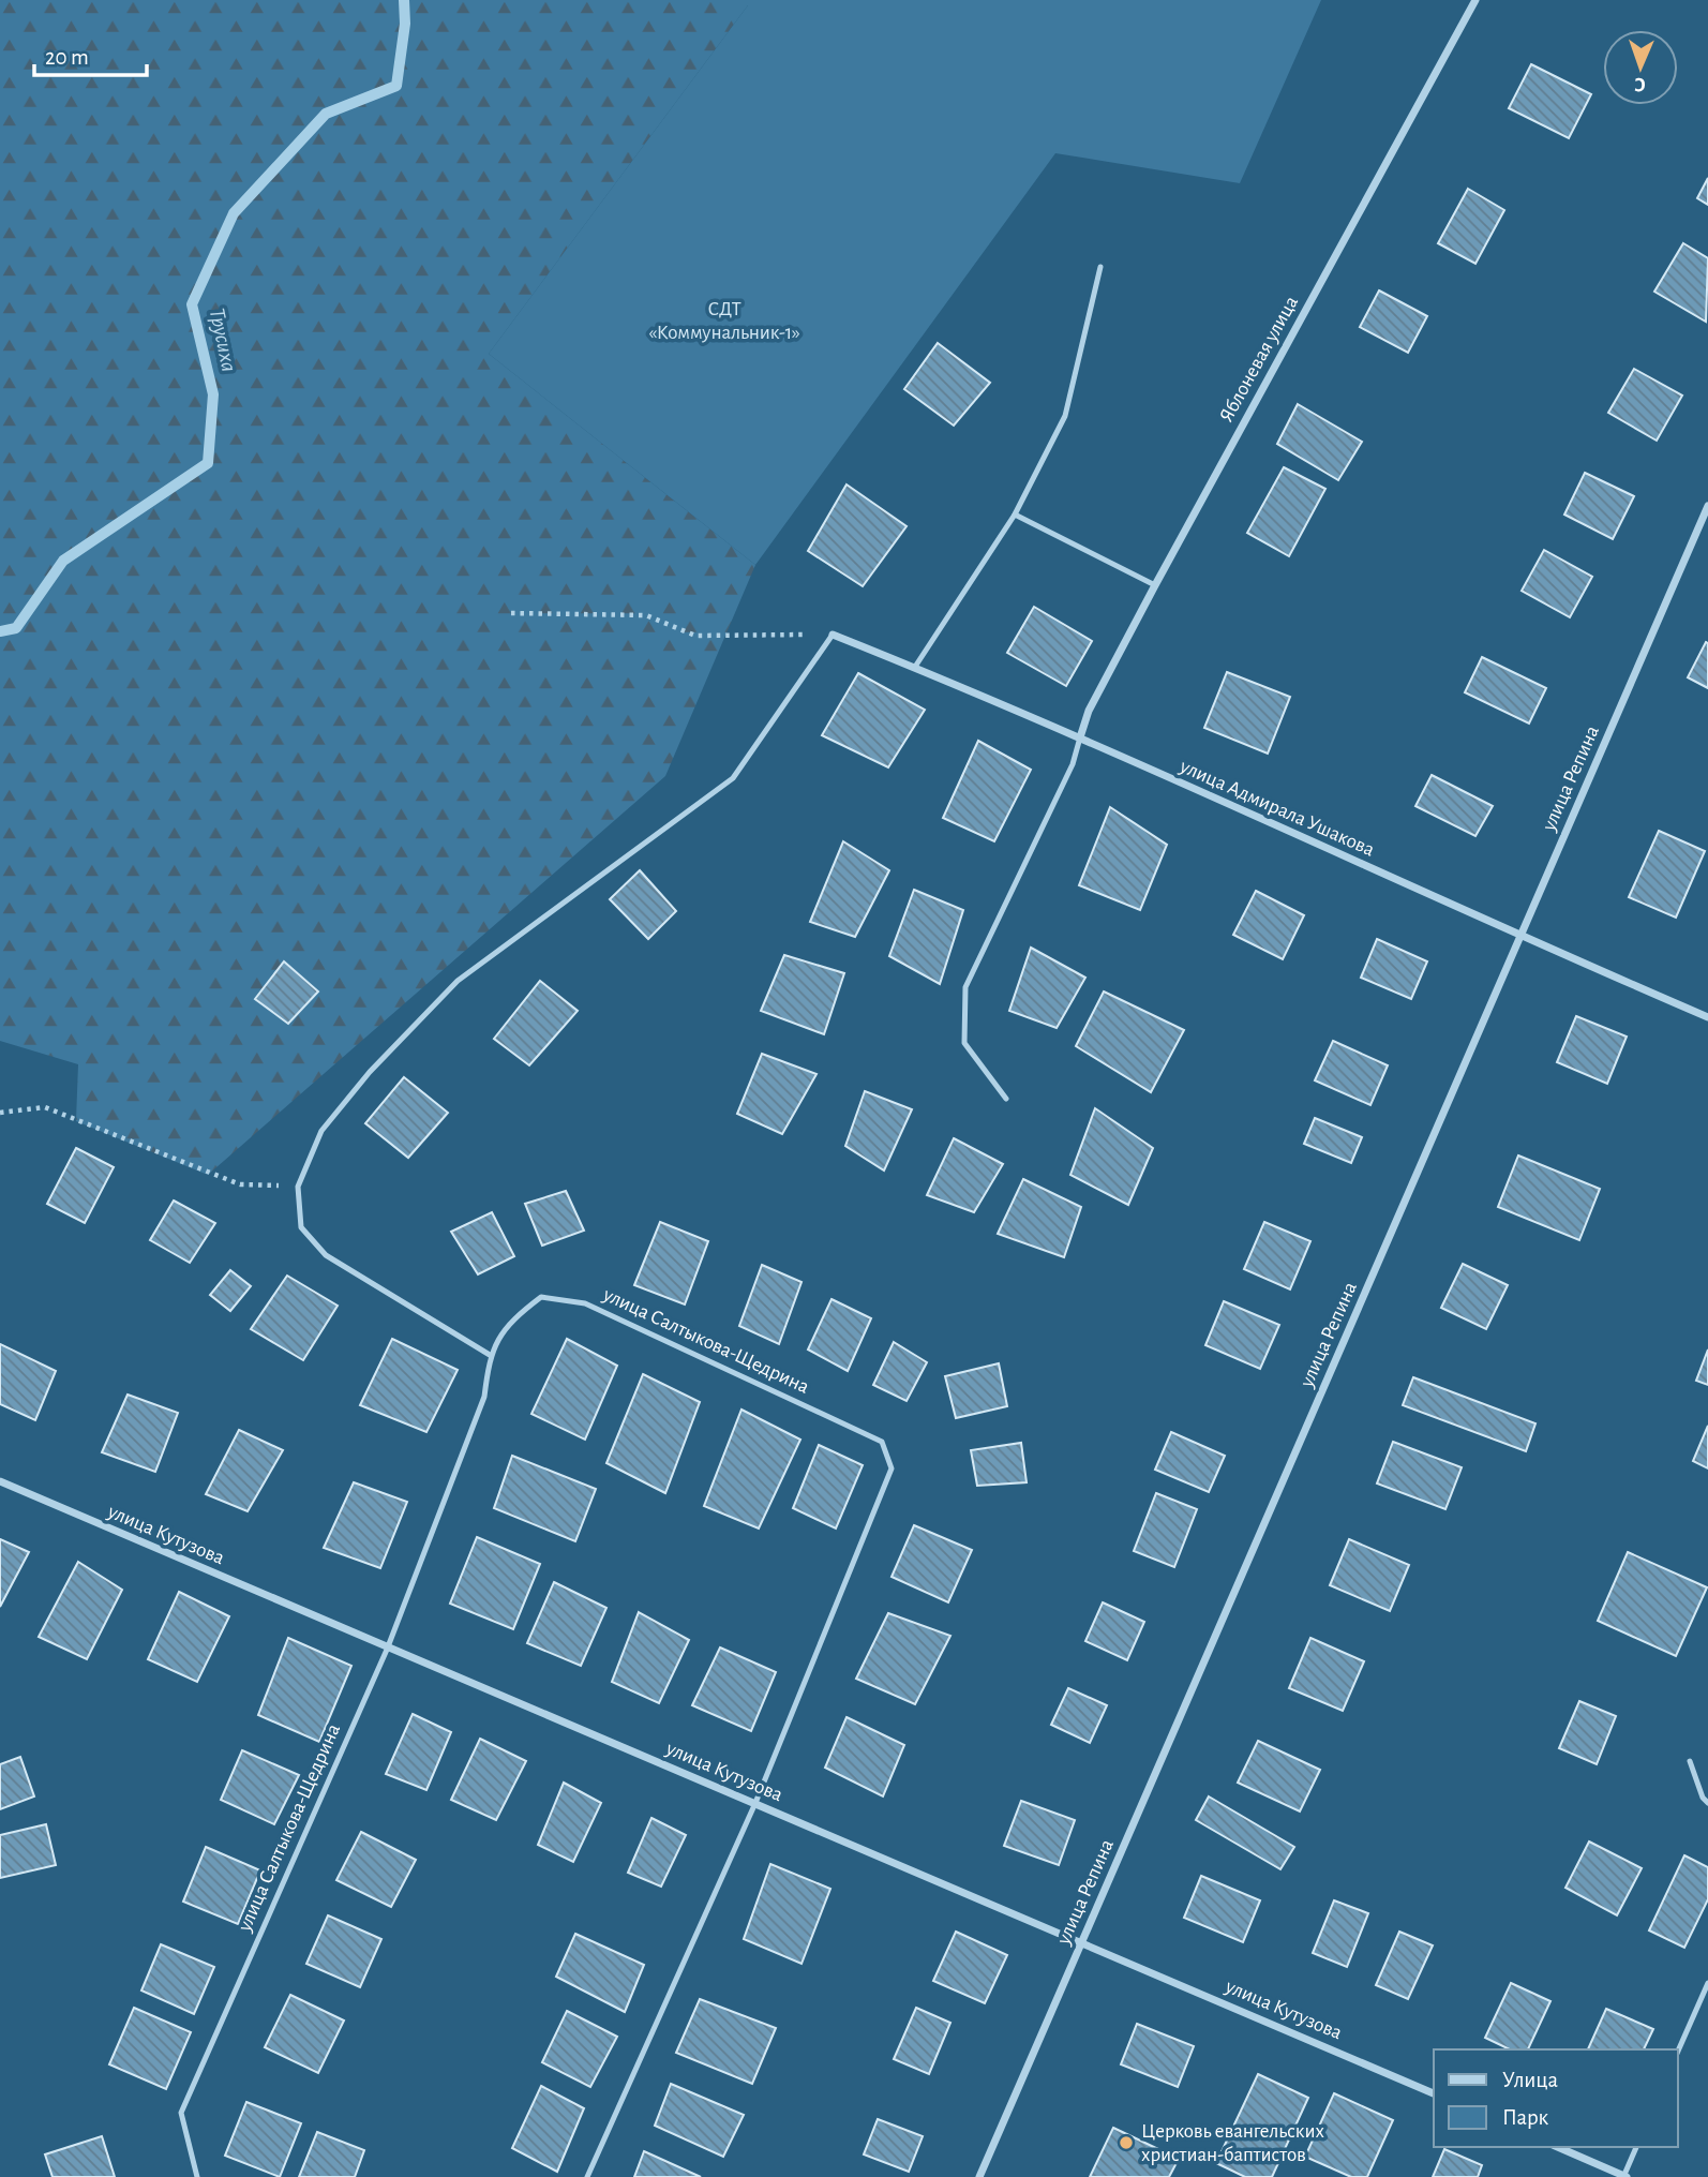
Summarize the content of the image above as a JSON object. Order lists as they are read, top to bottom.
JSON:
{
  "streets": {
    "street": [
      "Яблоневая улица",
      "улица Репина",
      "улица Адмирала Ушакова",
      "улица Кутузова"
    ],
    "lane": ["улица Салтыкова-Щедрина"]
  },
  "crossings": [
    ["Яблоневая улица", "улица Адмирала Ушакова"],
    ["улица Репина", "улица Адмирала Ушакова"],
    ["улица Репина", "улица Кутузова"],
    ["улица Салтыкова-Щедрина", "улица Кутузова"]
  ],
  "water": ["Трусиха"],
  "parks": ["СДТ «Коммунальник-1»"],
  "places": ["Церковь евангельских христиан-баптистов"],
  "legend": ["Улица", "Парк"],
  "scale_bar": "20 m",
  "north": "bottom"
}
